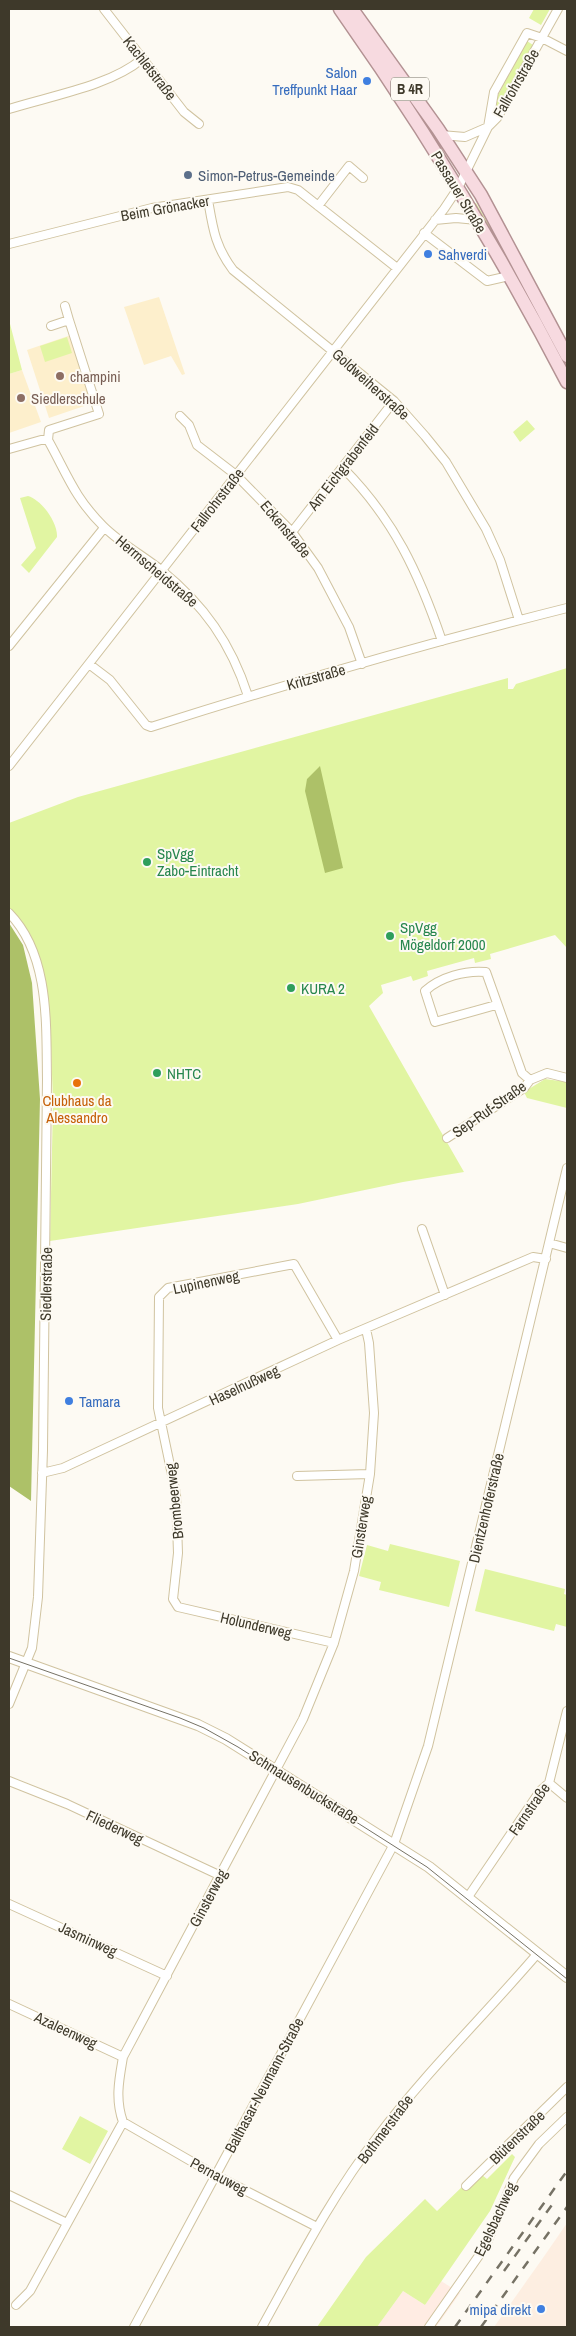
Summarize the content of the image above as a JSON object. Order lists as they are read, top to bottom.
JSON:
{
  "streets": {
    "main road": ["B 4R", "Passauer Straße"],
    "street": [
      "Kachletstraße",
      "Fallrohrstraße",
      "Beim Grönacker",
      "Goldweiherstraße",
      "Am Eichgrabenfeld",
      "Eckenstraße",
      "Herrnscheidstraße",
      "Kritzstraße",
      "Sep-Ruf-Straße",
      "Lupinenweg",
      "Siedlerstraße",
      "Haselnußweg",
      "Brombeerweg",
      "Dientzenhoferstraße",
      "Ginsterweg",
      "Holunderweg",
      "Schmausenbuckstraße",
      "Farnstraße",
      "Fliederweg",
      "Jasminweg",
      "Azaleenweg",
      "Balthasar-Neumann-Straße",
      "Bothmerstraße",
      "Blütenstraße",
      "Pernauweg",
      "Egelsbachweg"
    ]
  },
  "crossings": [
    ["Fallrohrstraße", "Passauer Straße"],
    ["Fallrohrstraße", "Beim Grönacker"],
    ["Fallrohrstraße", "Goldweiherstraße"],
    ["Fallrohrstraße", "Eckenstraße"],
    ["Fallrohrstraße", "Herrnscheidstraße"],
    ["Fallrohrstraße", "Kritzstraße"],
    ["Beim Grönacker", "Goldweiherstraße"],
    ["Goldweiherstraße", "Am Eichgrabenfeld"],
    ["Goldweiherstraße", "Kritzstraße"],
    ["Am Eichgrabenfeld", "Eckenstraße"],
    ["Eckenstraße", "Kritzstraße"],
    ["Herrnscheidstraße", "Kritzstraße"],
    ["Lupinenweg", "Haselnußweg"],
    ["Lupinenweg", "Brombeerweg"],
    ["Siedlerstraße", "Haselnußweg"],
    ["Siedlerstraße", "Schmausenbuckstraße"],
    ["Haselnußweg", "Brombeerweg"],
    ["Haselnußweg", "Dientzenhoferstraße"],
    ["Haselnußweg", "Ginsterweg"],
    ["Brombeerweg", "Holunderweg"],
    ["Dientzenhoferstraße", "Schmausenbuckstraße"],
    ["Dientzenhoferstraße", "Balthasar-Neumann-Straße"],
    ["Ginsterweg", "Holunderweg"],
    ["Ginsterweg", "Schmausenbuckstraße"],
    ["Ginsterweg", "Fliederweg"],
    ["Ginsterweg", "Jasminweg"],
    ["Ginsterweg", "Azaleenweg"],
    ["Ginsterweg", "Pernauweg"],
    ["Schmausenbuckstraße", "Farnstraße"],
    ["Schmausenbuckstraße", "Balthasar-Neumann-Straße"],
    ["Schmausenbuckstraße", "Bothmerstraße"],
    ["Balthasar-Neumann-Straße", "Pernauweg"],
    ["Bothmerstraße", "Pernauweg"]
  ],
  "places": [
    "Salon Treffpunkt Haar",
    "Simon-Petrus-Gemeinde",
    "Sahverdi",
    "champini",
    "Siedlerschule",
    "SpVgg Zabo-Eintracht",
    "SpVgg Mögeldorf 2000",
    "KURA 2",
    "NHTC",
    "Clubhaus da Alessandro",
    "Tamara",
    "mipa direkt"
  ]
}
